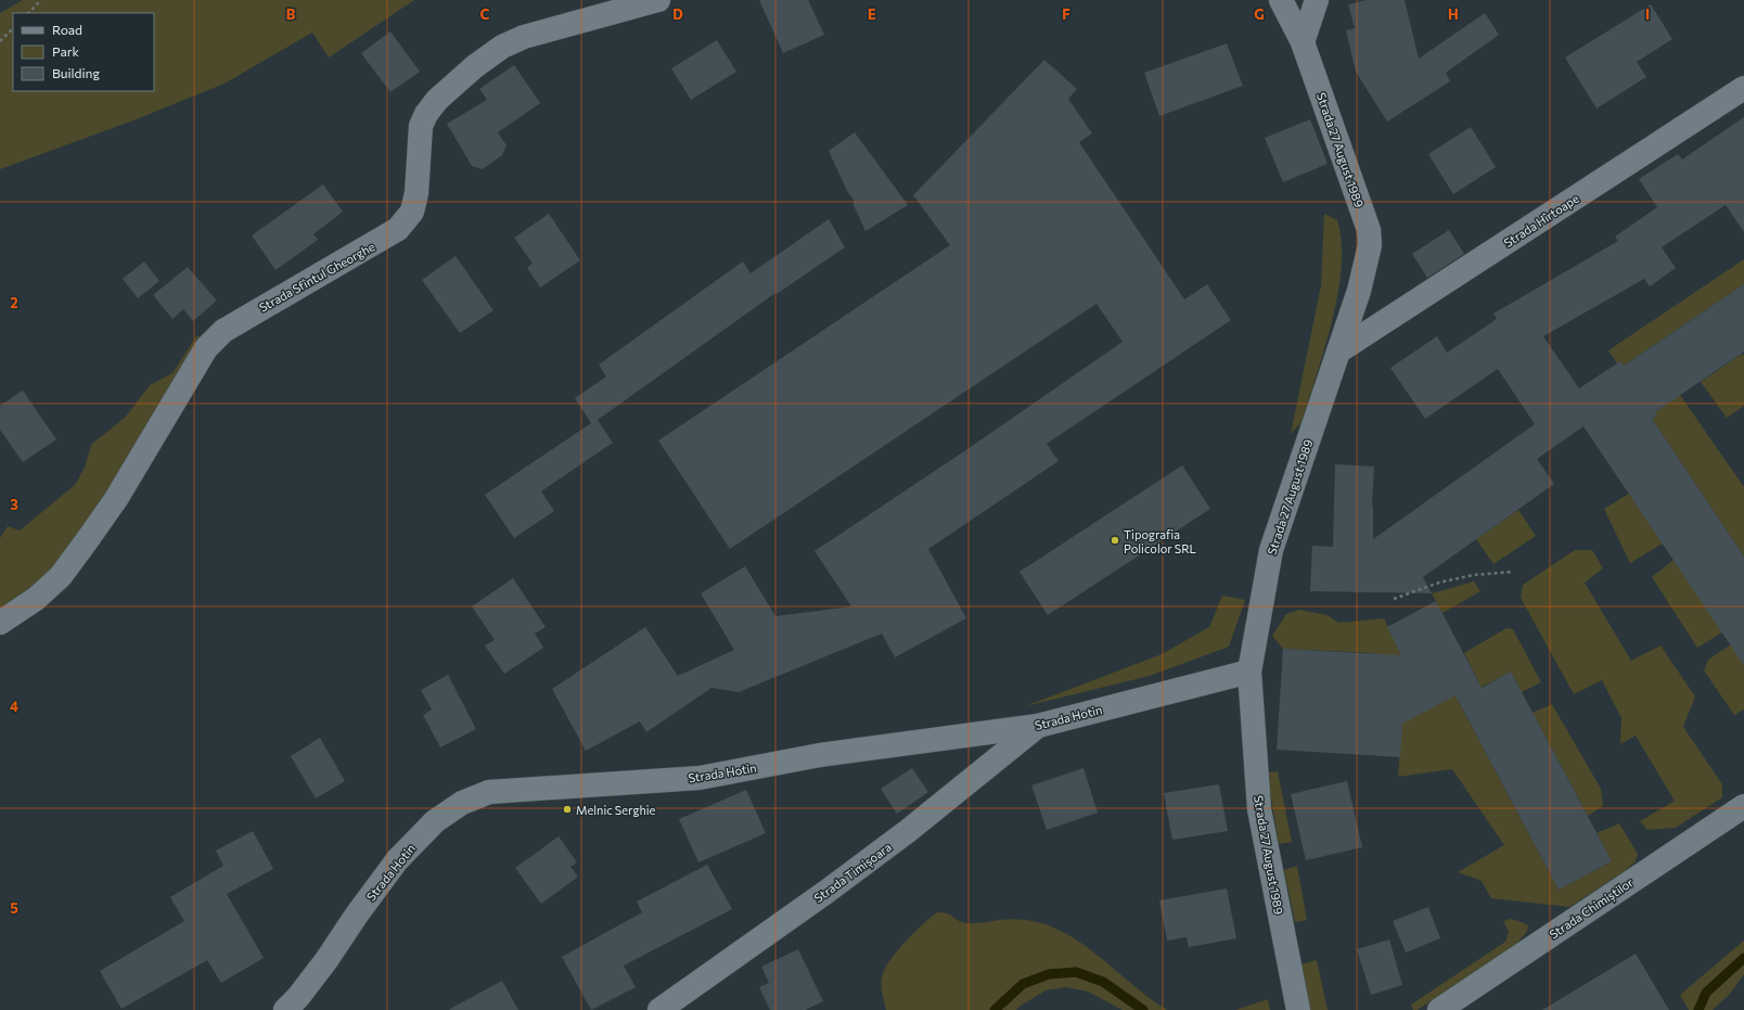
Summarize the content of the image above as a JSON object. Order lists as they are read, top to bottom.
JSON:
{
  "streets": {
    "street": [
      "Strada 27 August 1989",
      "Strada Hîrtoape",
      "Strada Sfîntul Gheorghe",
      "Strada Hotin",
      "Strada Timișoara",
      "Strada Chimiștilor"
    ]
  },
  "crossings": [
    ["Strada 27 August 1989", "Strada Hîrtoape"],
    ["Strada 27 August 1989", "Strada Hotin"],
    ["Strada Hotin", "Strada Timișoara"]
  ],
  "places": ["Tipografia Policolor SRL", "Melnic Serghie"],
  "legend": ["Road", "Park", "Building"],
  "grid": {
    "columns": [
      "B",
      "C",
      "D",
      "E",
      "F",
      "G",
      "H",
      "I"
    ],
    "rows": [
      "2",
      "3",
      "4",
      "5"
    ]
  }
}
